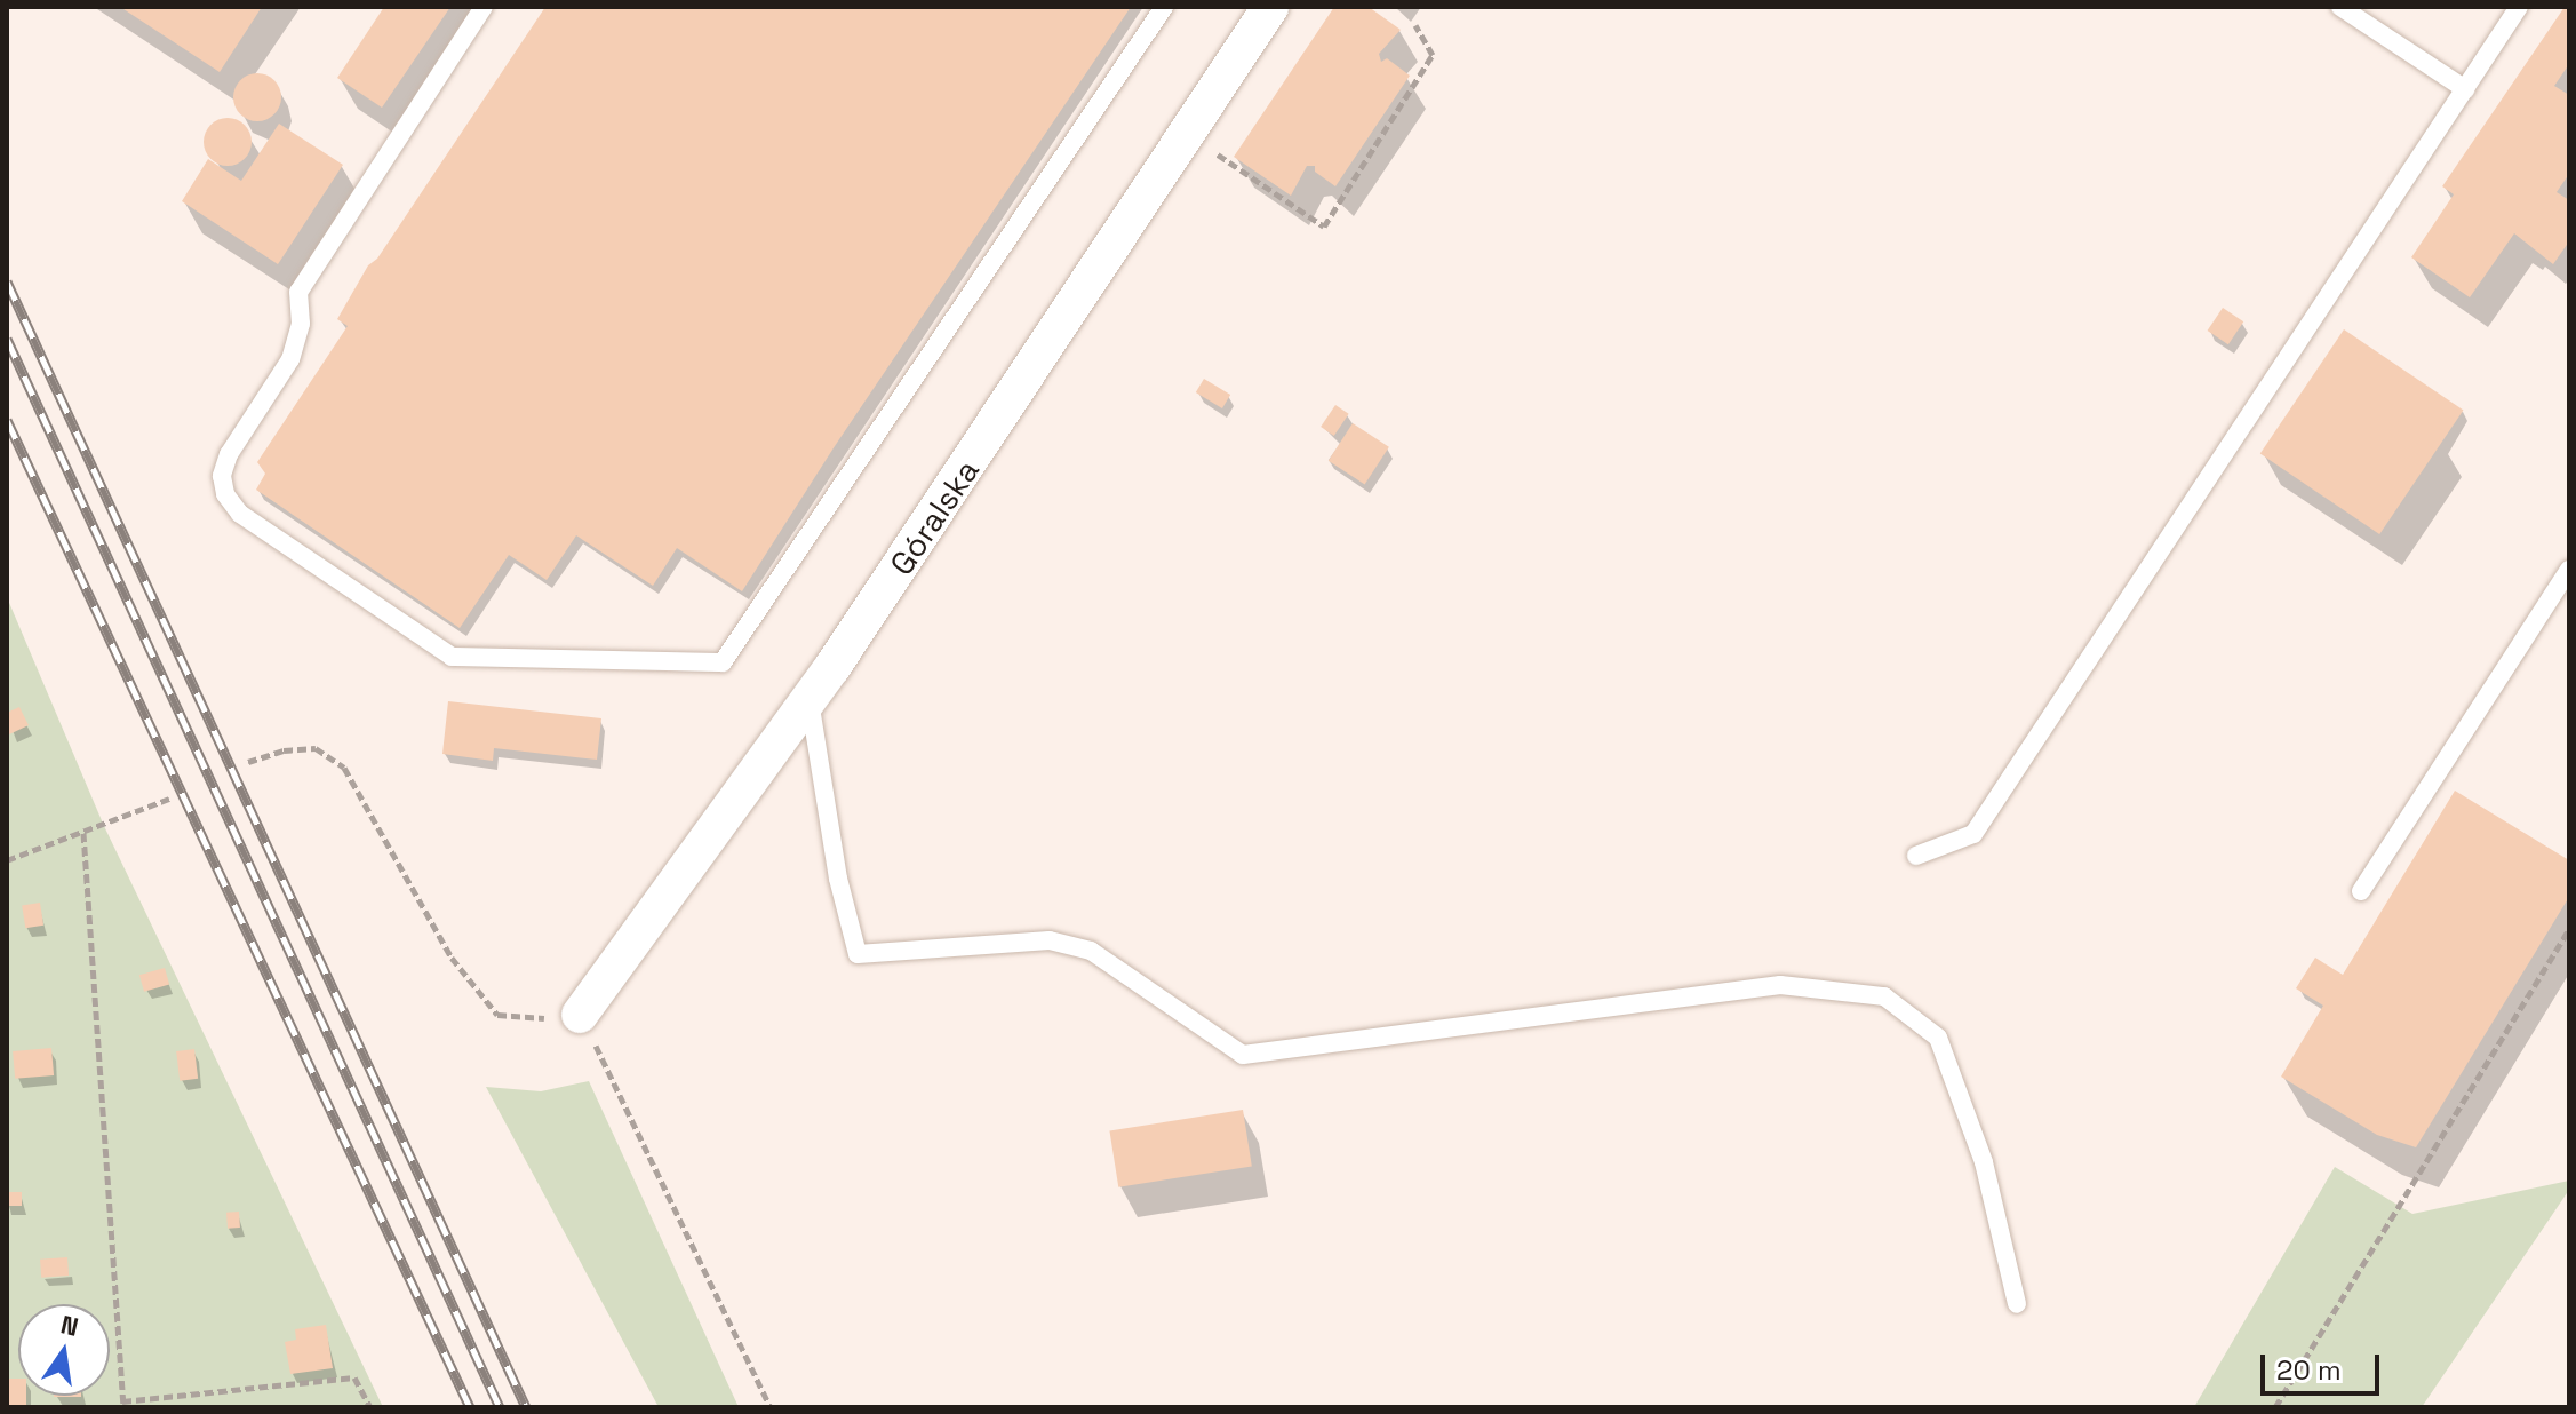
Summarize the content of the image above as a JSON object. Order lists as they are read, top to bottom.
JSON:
{
  "streets": {
    "street": ["Góralska"]
  },
  "scale_bar": "20 m",
  "north": "top"
}
